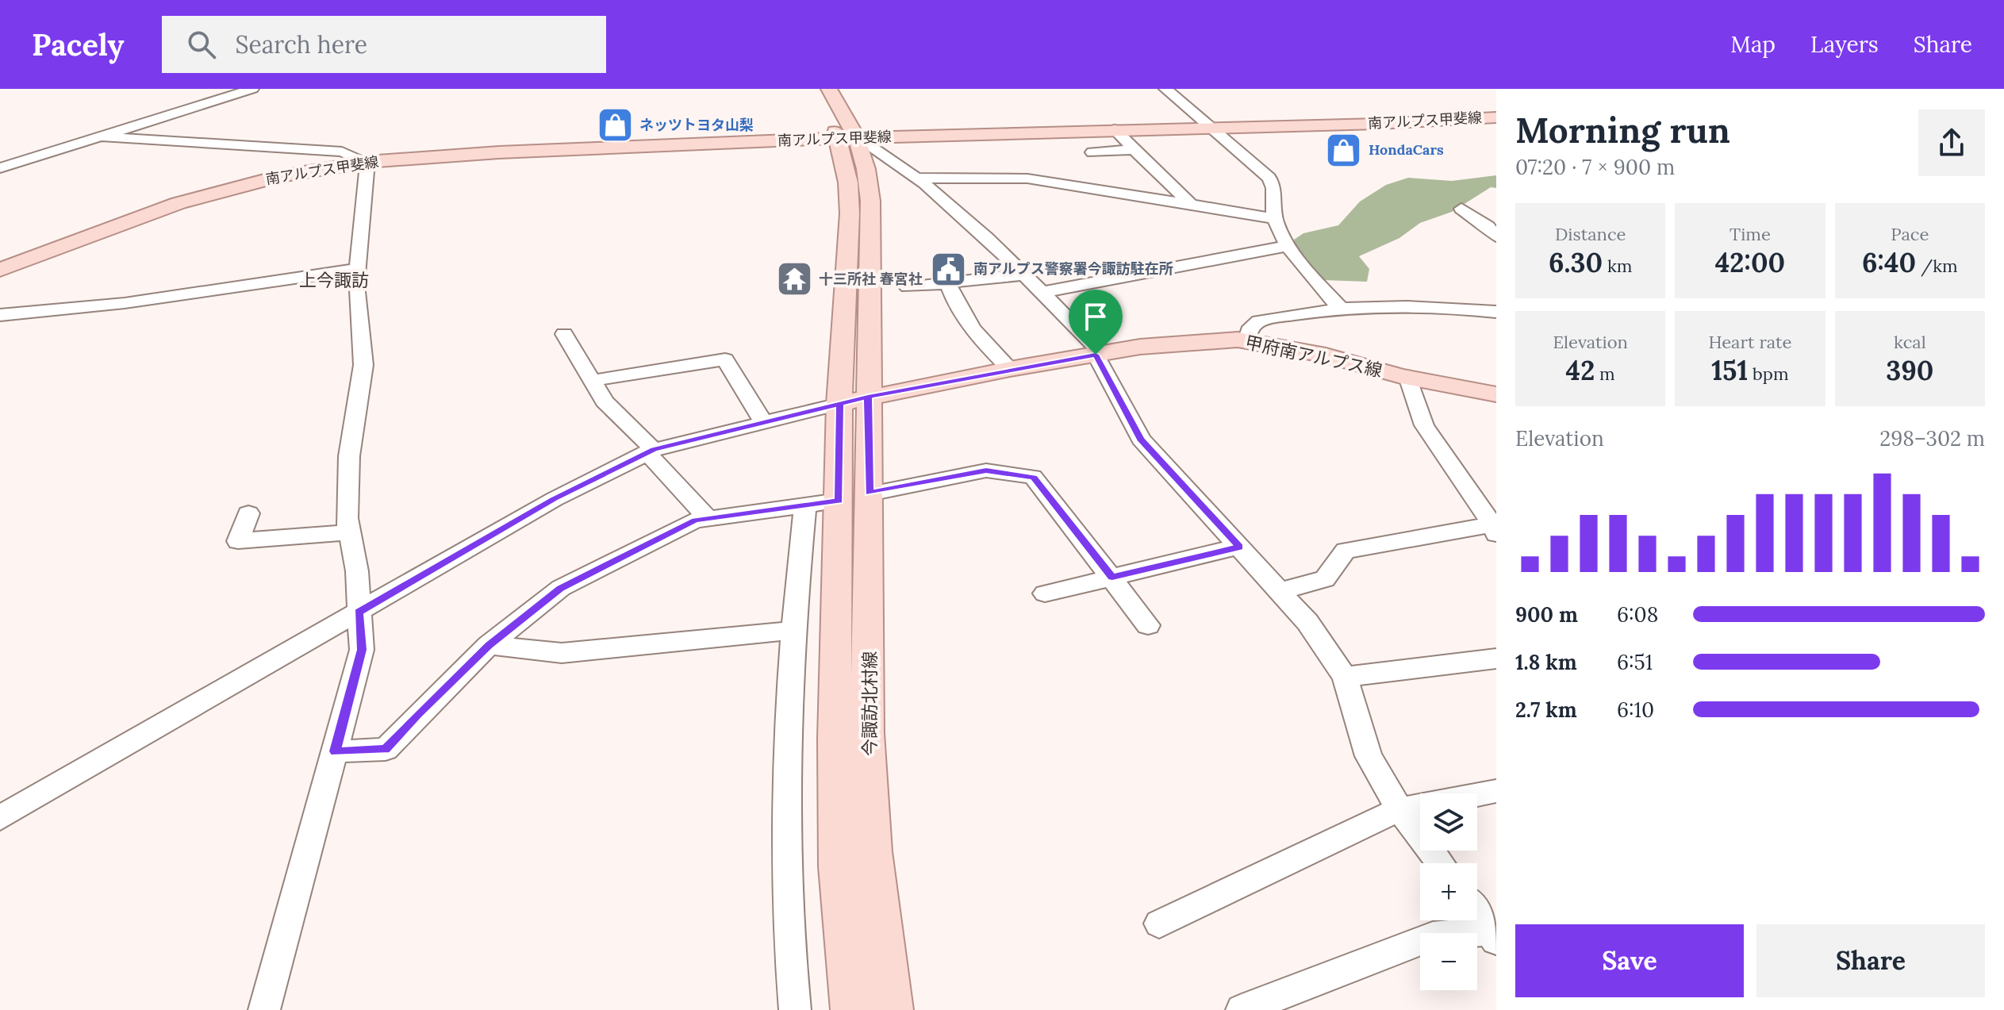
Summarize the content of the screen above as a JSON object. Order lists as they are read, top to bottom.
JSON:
{
  "streets": {
    "main road": ["南アルプス甲斐線", "甲府南アルプス線", "今諏訪北村線"]
  },
  "crossings": [
    ["甲府南アルプス線", "今諏訪北村線"]
  ],
  "districts": ["上今諏訪"],
  "places": {
    "shop": ["ネッツトヨタ山梨", "HondaCars"],
    "public building": ["南アルプス警察署今諏訪駐在所"],
    "temple": ["十三所社 春宮社"]
  },
  "page": {
    "header": "Pacely",
    "search": "Search here",
    "nav": ["Map", "Layers", "Share"],
    "heading": ["Morning run", "07:20 · 7 × 900 m"],
    "stats": [
      ["Distance", "6.30 km"],
      ["Time", "42:00"],
      ["Pace", "6:40 /km"],
      ["Elevation", "42 m"],
      ["Heart rate", "151 bpm"],
      ["kcal", "390"]
    ],
    "chart": ["Elevation", "298–302 m"],
    "list": [
      {
        "name": "900 m",
        "note": "6:08"
      },
      {
        "name": "1.8 km",
        "note": "6:51"
      },
      {
        "name": "2.7 km",
        "note": "6:10"
      }
    ],
    "map_buttons": ["+", "−"],
    "buttons": ["Save", "Share"]
  }
}
